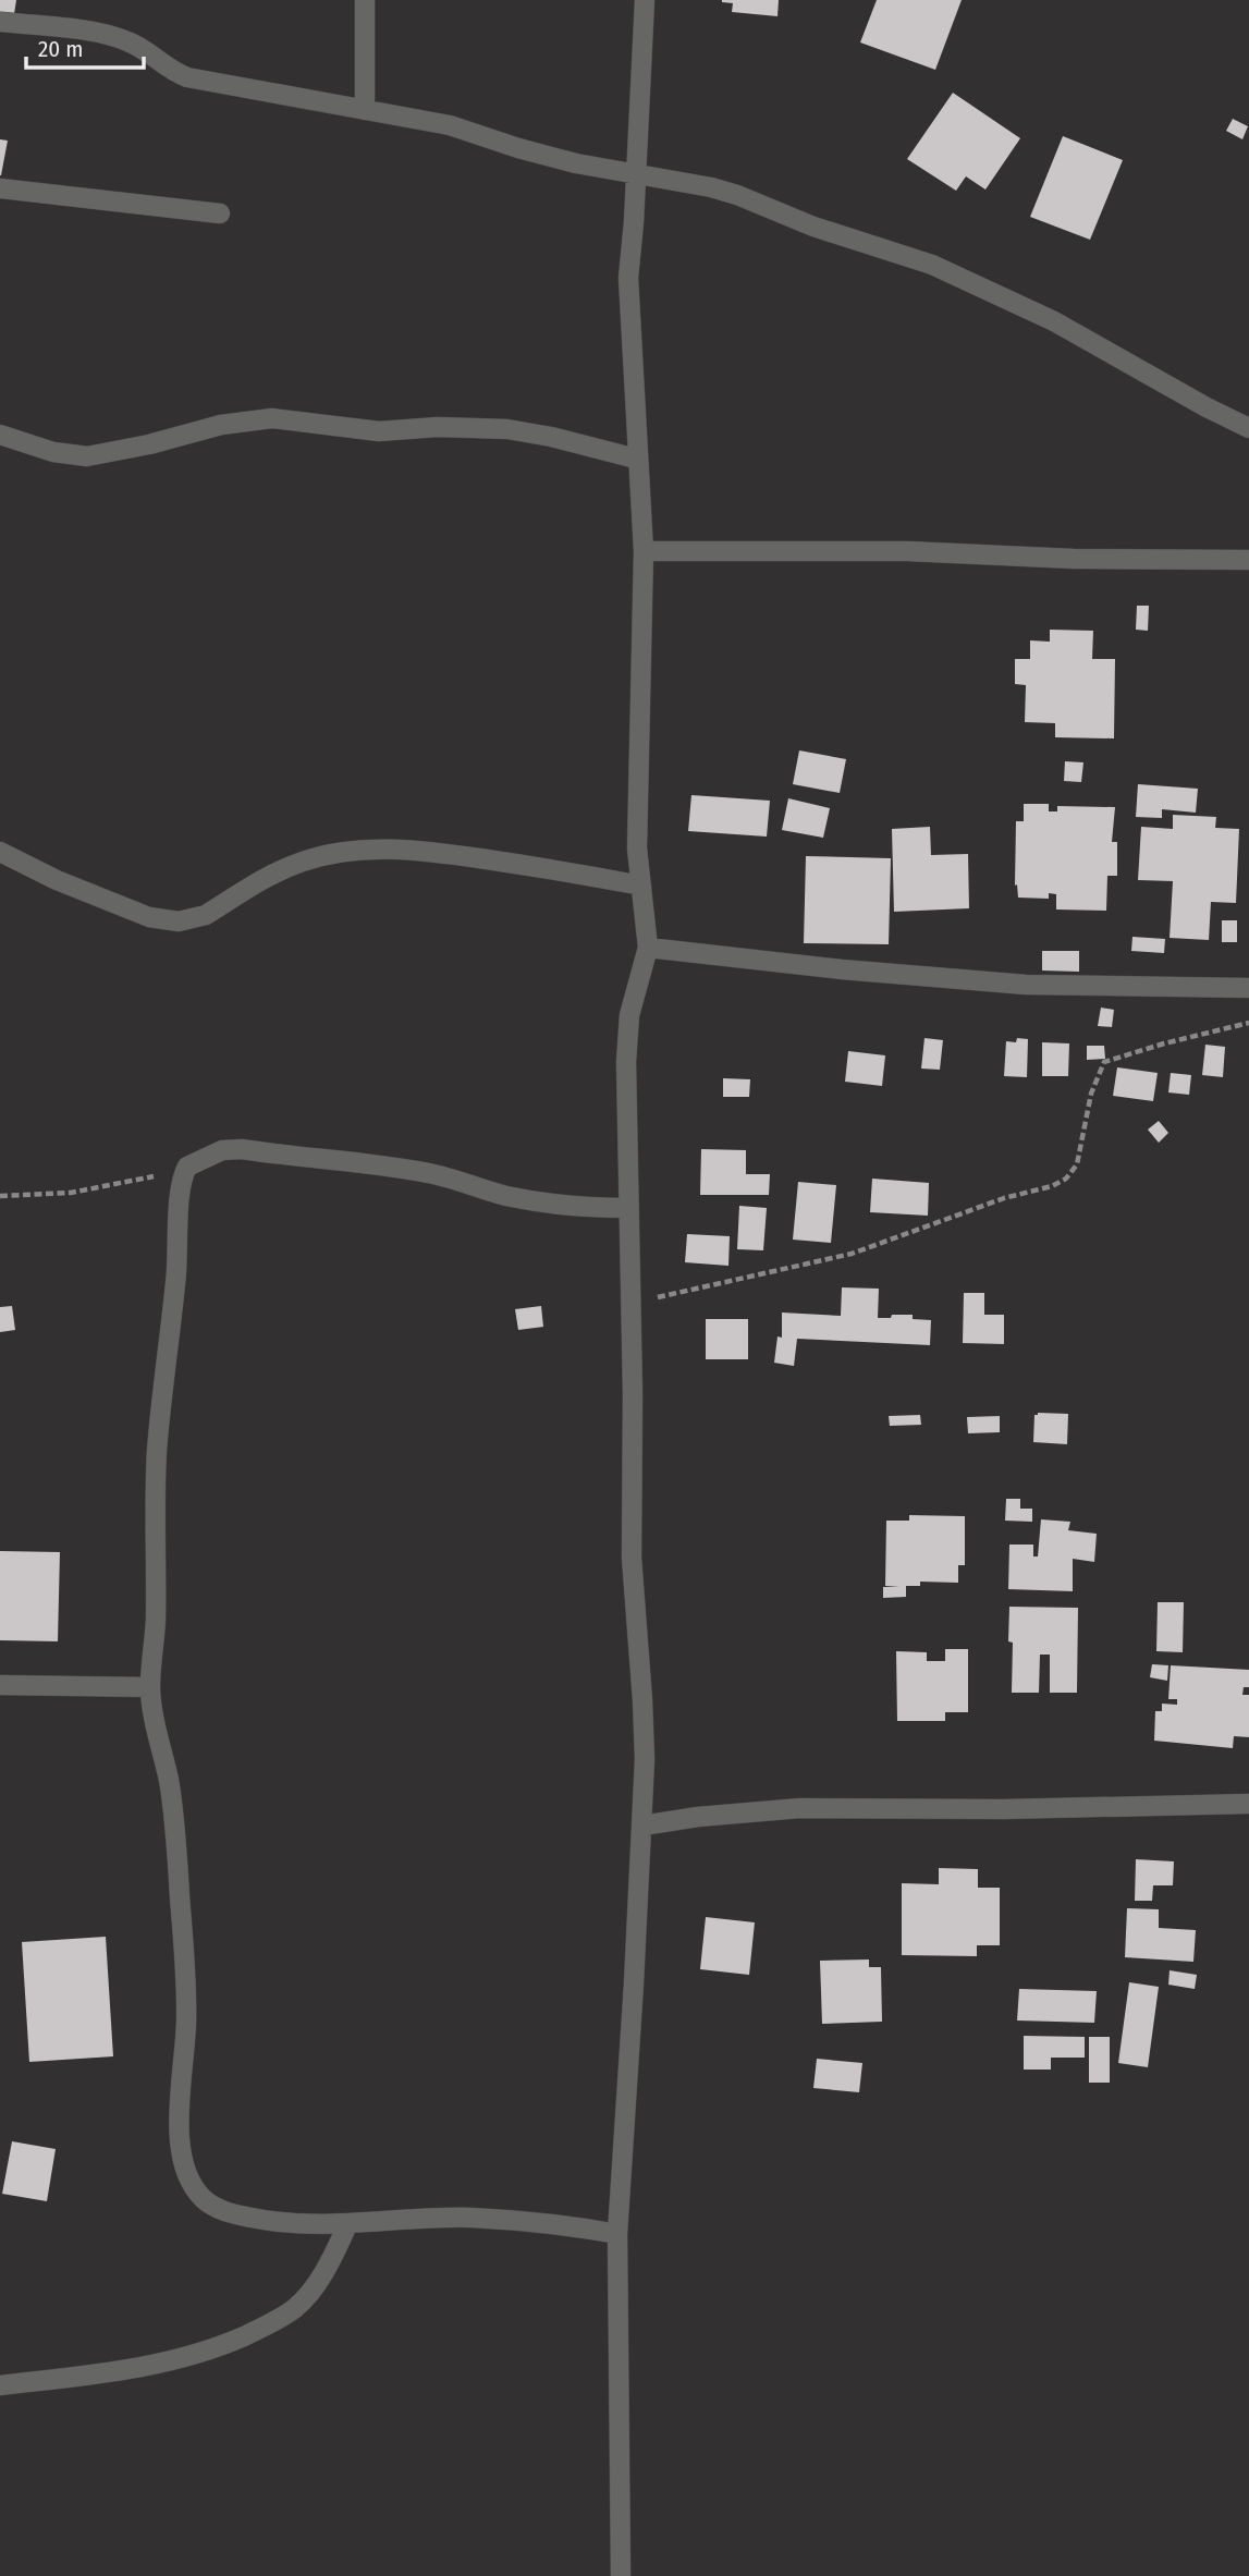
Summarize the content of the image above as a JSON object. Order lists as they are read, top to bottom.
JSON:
{
  "scale_bar": "20 m"
}
